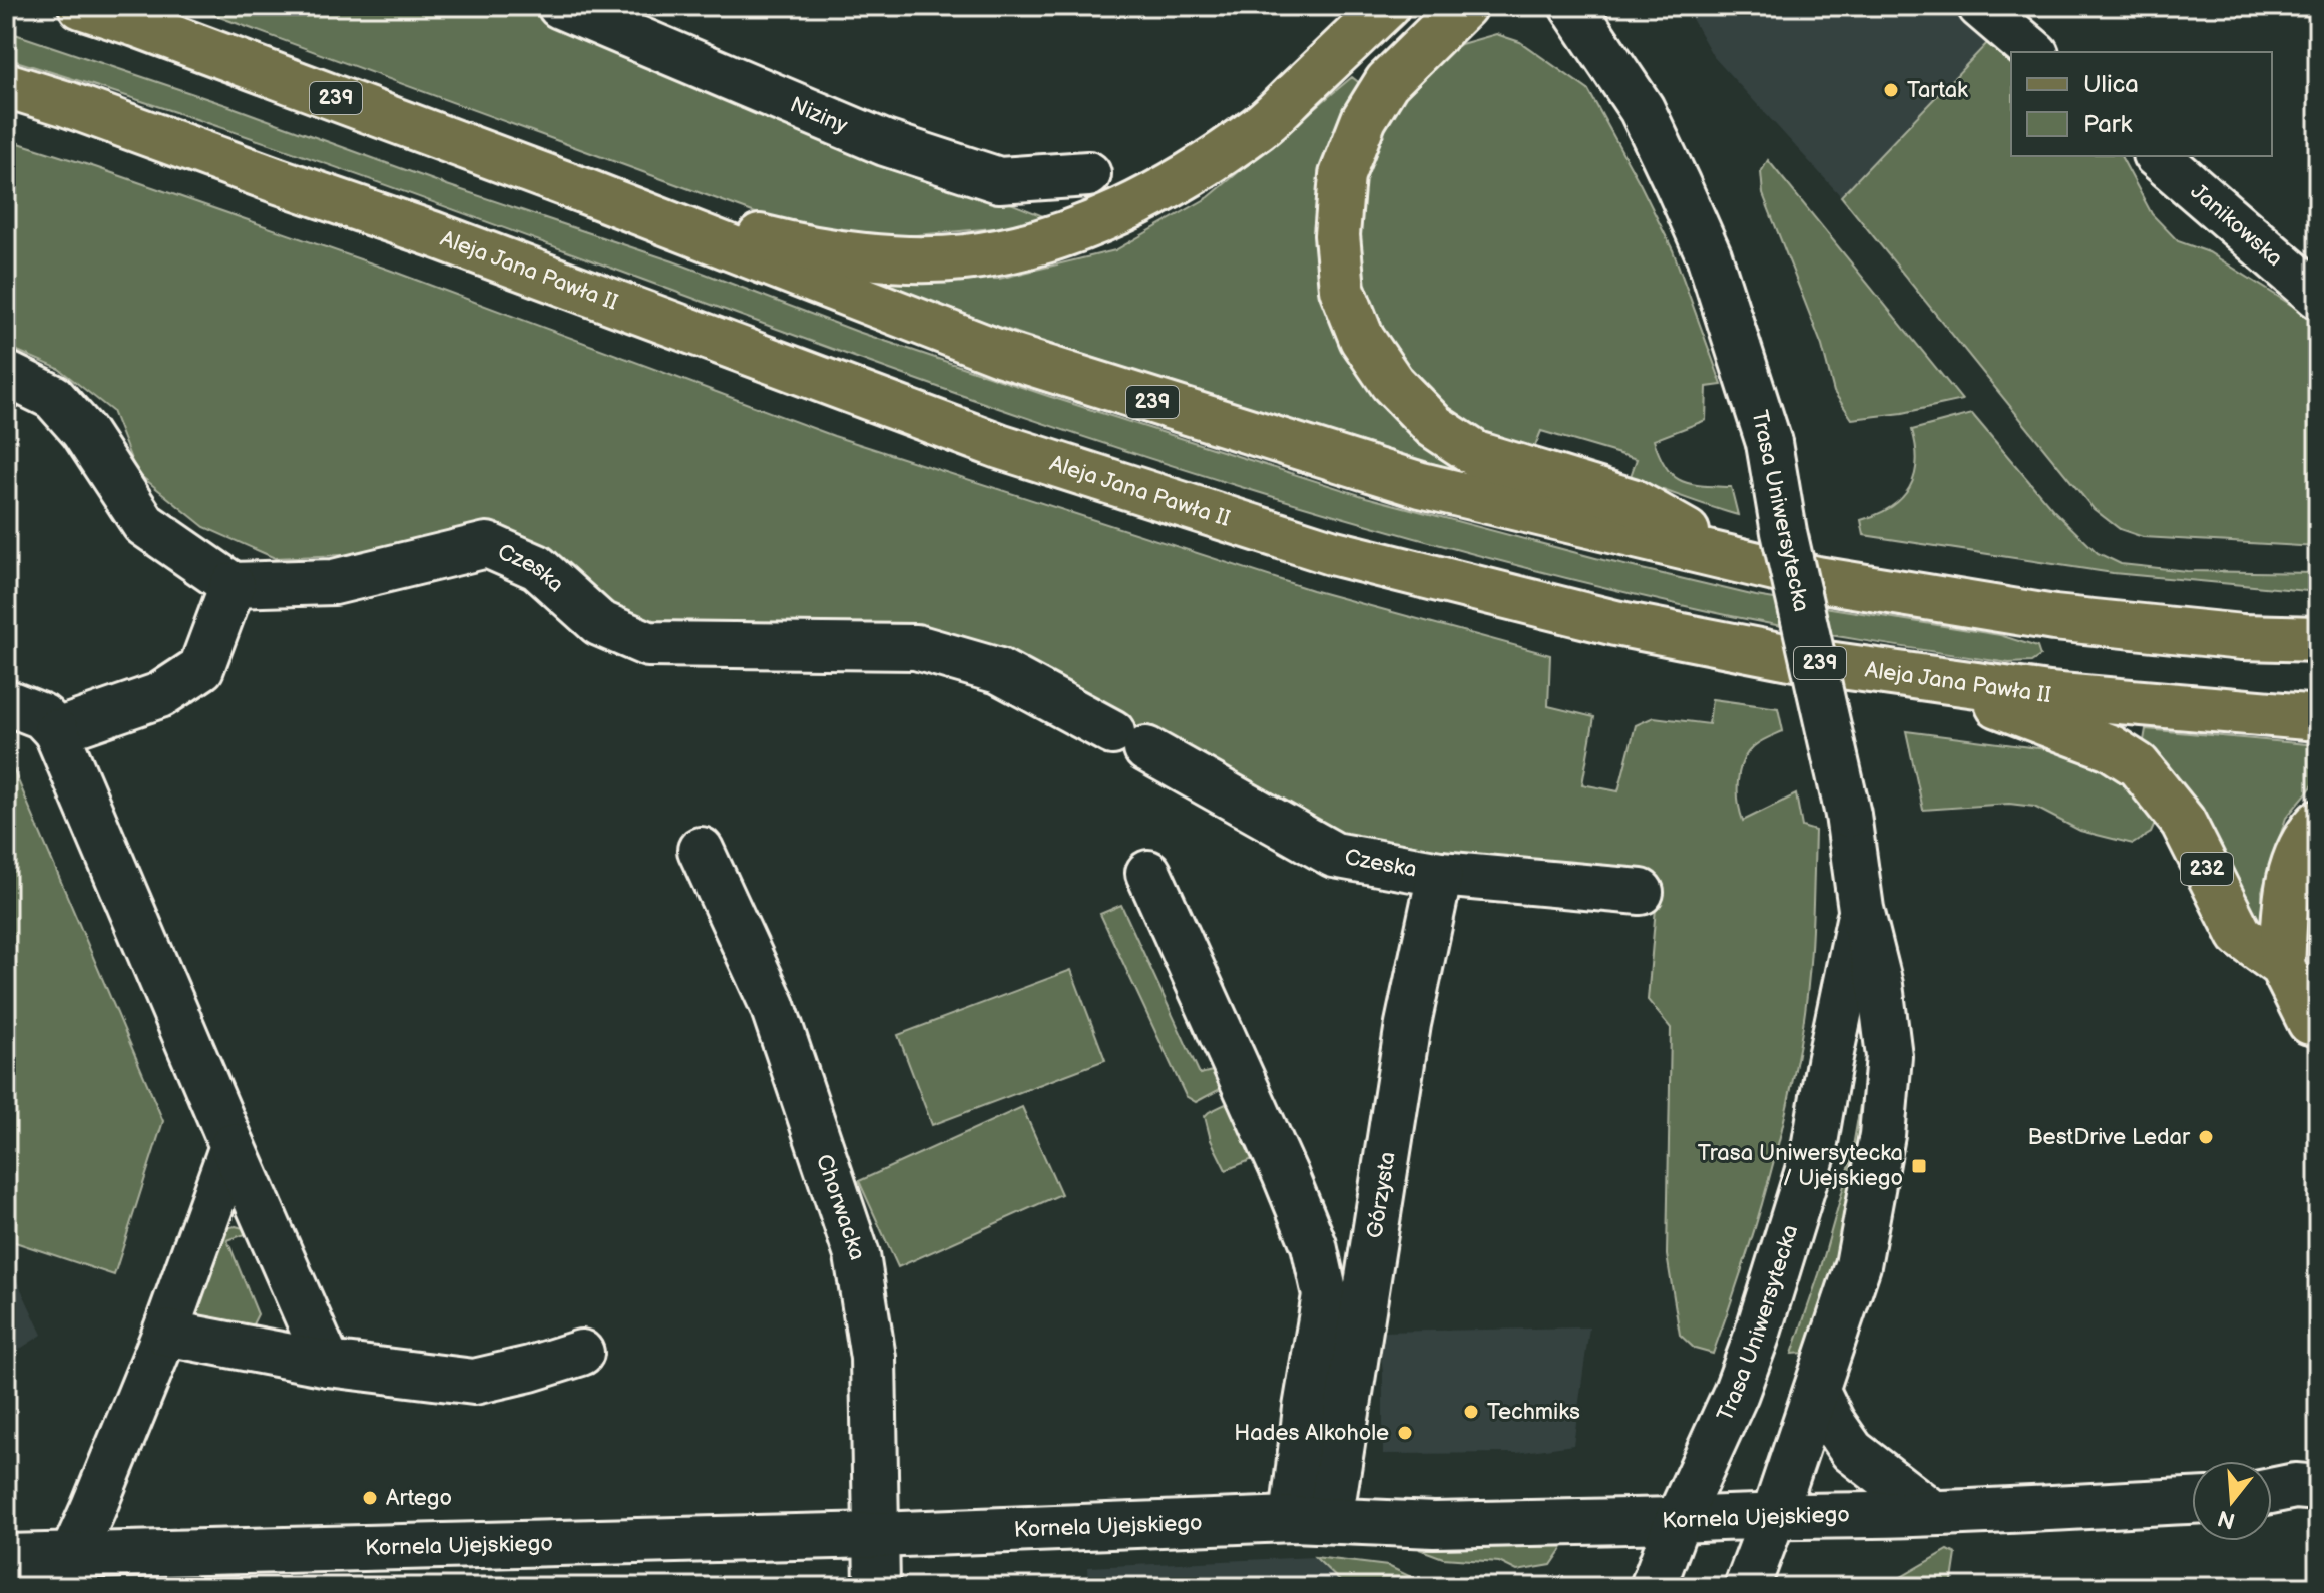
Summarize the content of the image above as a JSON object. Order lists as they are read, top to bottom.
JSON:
{
  "streets": {
    "main road": ["239", "Aleja Jana Pawła II", "232"],
    "street": [
      "Niziny",
      "Janikowska",
      "Trasa Uniwersytecka",
      "Czeska",
      "Górzysta",
      "Chorwacka",
      "Kornela Ujejskiego"
    ]
  },
  "crossings": [
    ["Aleja Jana Pawła II", "232"],
    ["Trasa Uniwersytecka", "Kornela Ujejskiego"],
    ["Czeska", "Górzysta"],
    ["Górzysta", "Kornela Ujejskiego"],
    ["Chorwacka", "Kornela Ujejskiego"]
  ],
  "places": {
    "other": [
      "Tartak",
      "BestDrive Ledar",
      "Techmiks",
      "Hades Alkohole",
      "Artego"
    ],
    "transit": ["Trasa Uniwersytecka / Ujejskiego"]
  },
  "legend": ["Ulica", "Park"],
  "north": "bottom"
}
